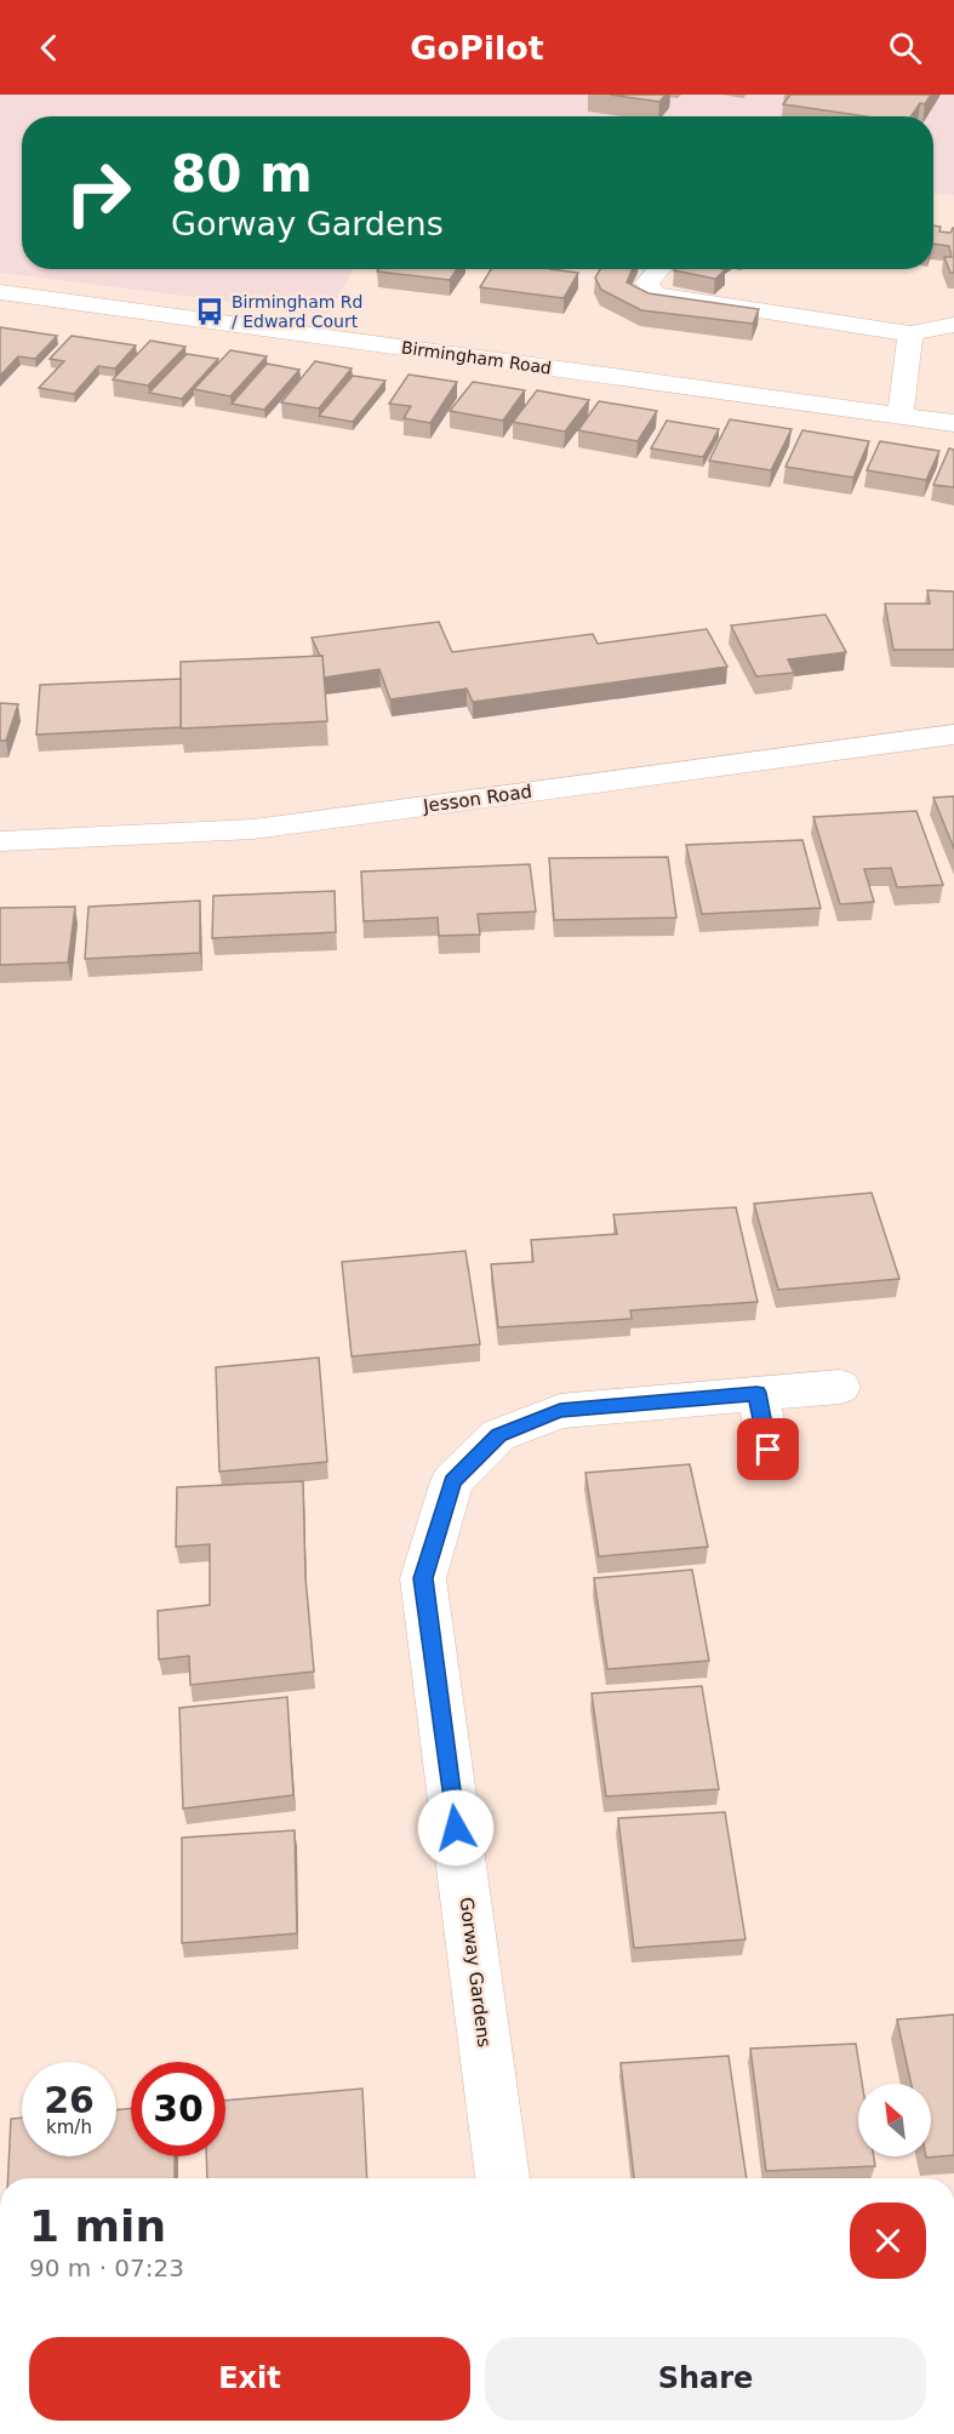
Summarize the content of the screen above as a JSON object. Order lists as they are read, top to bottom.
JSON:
{
  "streets": {
    "street": ["Birmingham Road", "Jesson Road", "Gorway Gardens"]
  },
  "places": {
    "bus stop": ["Birmingham Rd / Edward Court"]
  },
  "north": "top left",
  "page": {
    "header": "GoPilot",
    "turn": ["80 m", "Gorway Gardens"],
    "speed": "26 km/h",
    "limit": "30",
    "heading": ["1 min", "90 m · 07:23"],
    "buttons": ["Exit", "Share"]
  }
}
